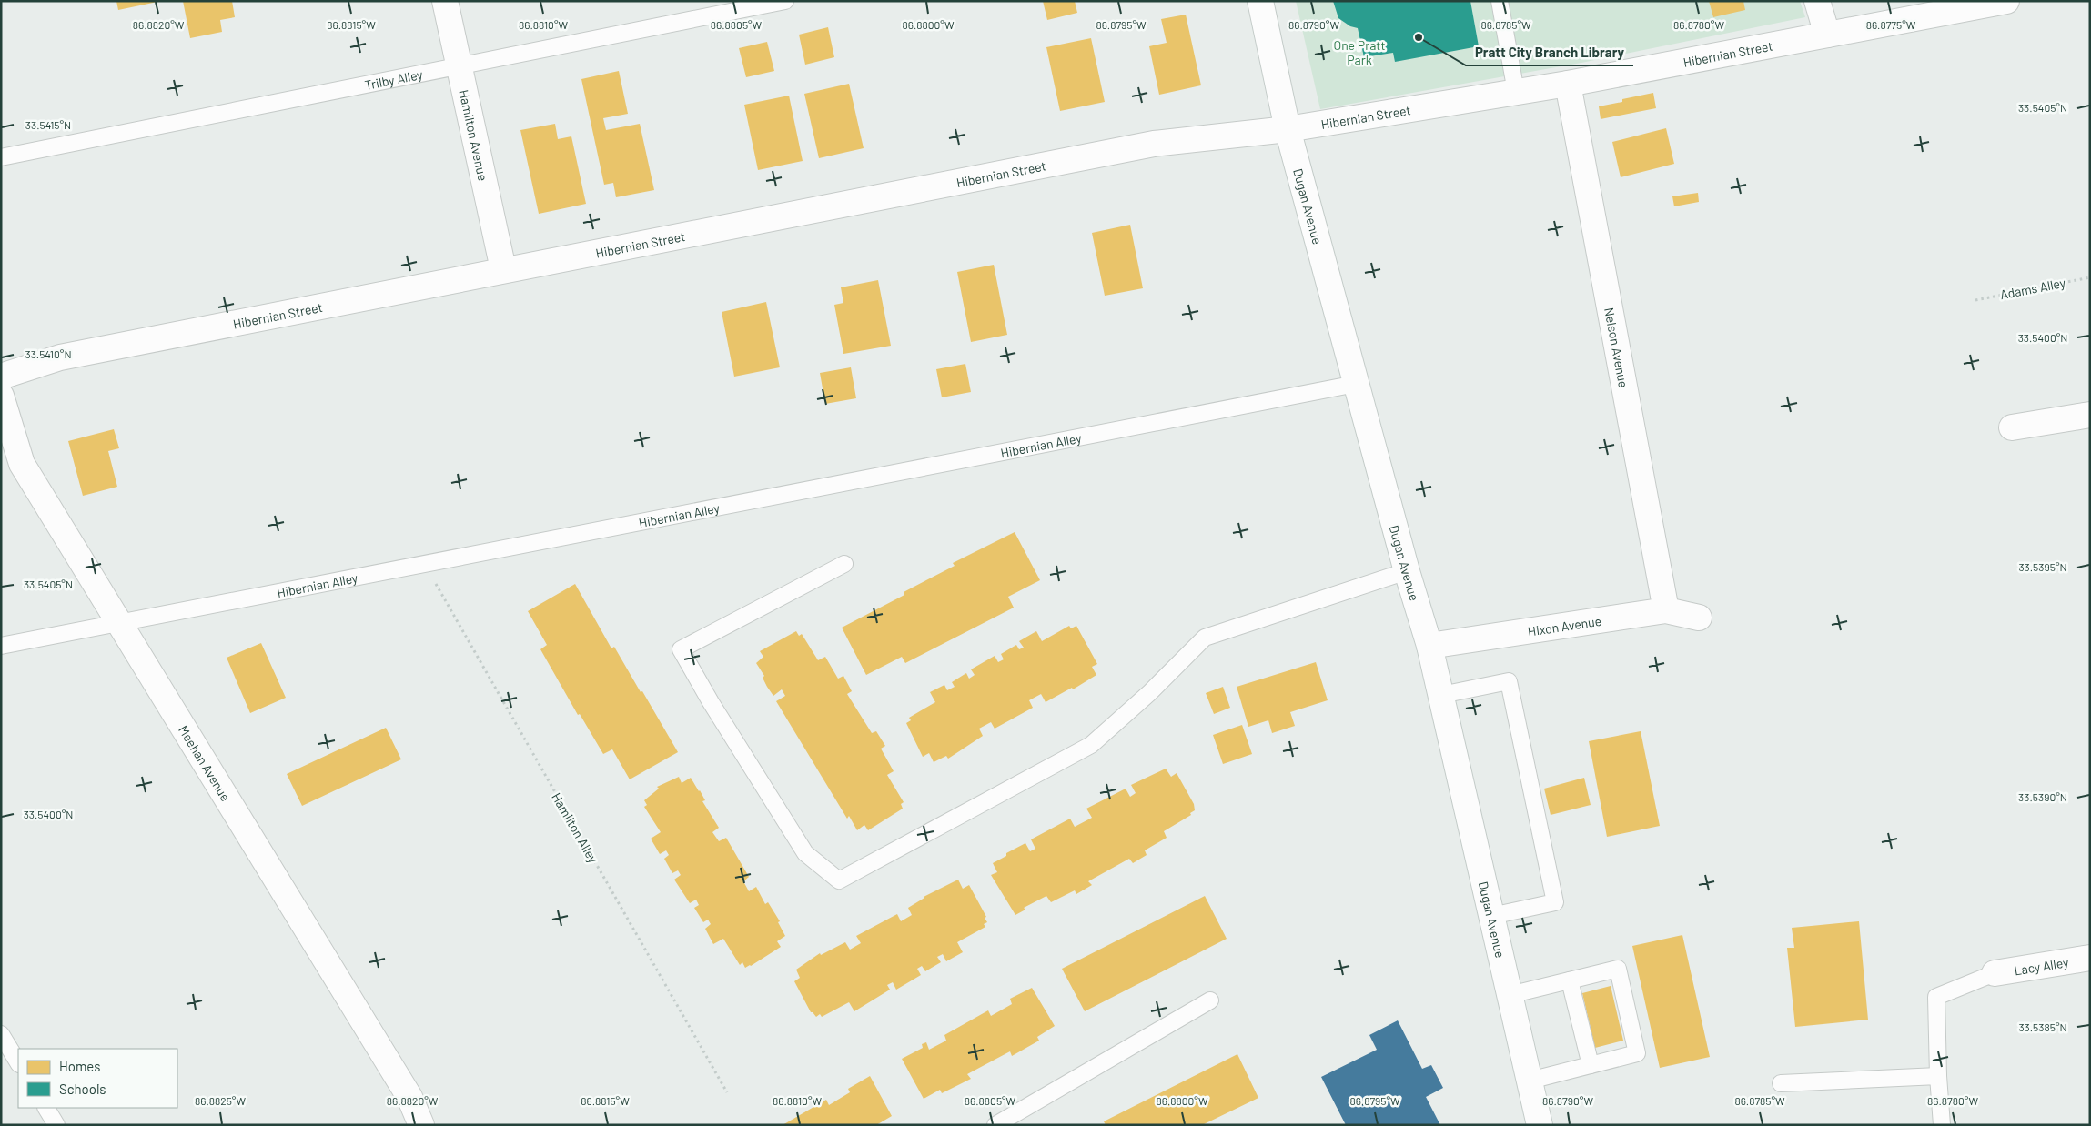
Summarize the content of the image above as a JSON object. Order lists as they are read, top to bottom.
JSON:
{
  "streets": {
    "street": [
      "Hibernian Street",
      "Hamilton Avenue",
      "Dugan Avenue",
      "Nelson Avenue",
      "Hixon Avenue",
      "Meehan Avenue",
      "Lacy Alley"
    ],
    "lane": ["Trilby Alley", "Hibernian Alley"],
    "path": ["Adams Alley", "Hamilton Alley"]
  },
  "crossings": [
    ["Hibernian Street", "Hamilton Avenue"],
    ["Hibernian Street", "Dugan Avenue"],
    ["Hibernian Street", "Nelson Avenue"],
    ["Trilby Alley", "Hamilton Avenue"],
    ["Dugan Avenue", "Hibernian Alley"],
    ["Dugan Avenue", "Hixon Avenue"],
    ["Nelson Avenue", "Hixon Avenue"],
    ["Hibernian Alley", "Meehan Avenue"],
    ["Hibernian Alley", "Hamilton Alley"]
  ],
  "parks": ["One Pratt Park"],
  "places": ["Pratt City Branch Library"],
  "legend": ["Homes", "Schools"],
  "coordinates": [
    "86.8820°W",
    "86.8815°W",
    "86.8810°W",
    "86.8805°W",
    "86.8800°W",
    "86.8795°W",
    "86.8790°W",
    "86.8785°W",
    "86.8780°W",
    "86.8775°W",
    "33.5405°N",
    "33.5415°N",
    "33.5400°N",
    "33.5410°N",
    "33.5395°N",
    "33.5390°N",
    "33.5385°N",
    "86.8825°W"
  ]
}
